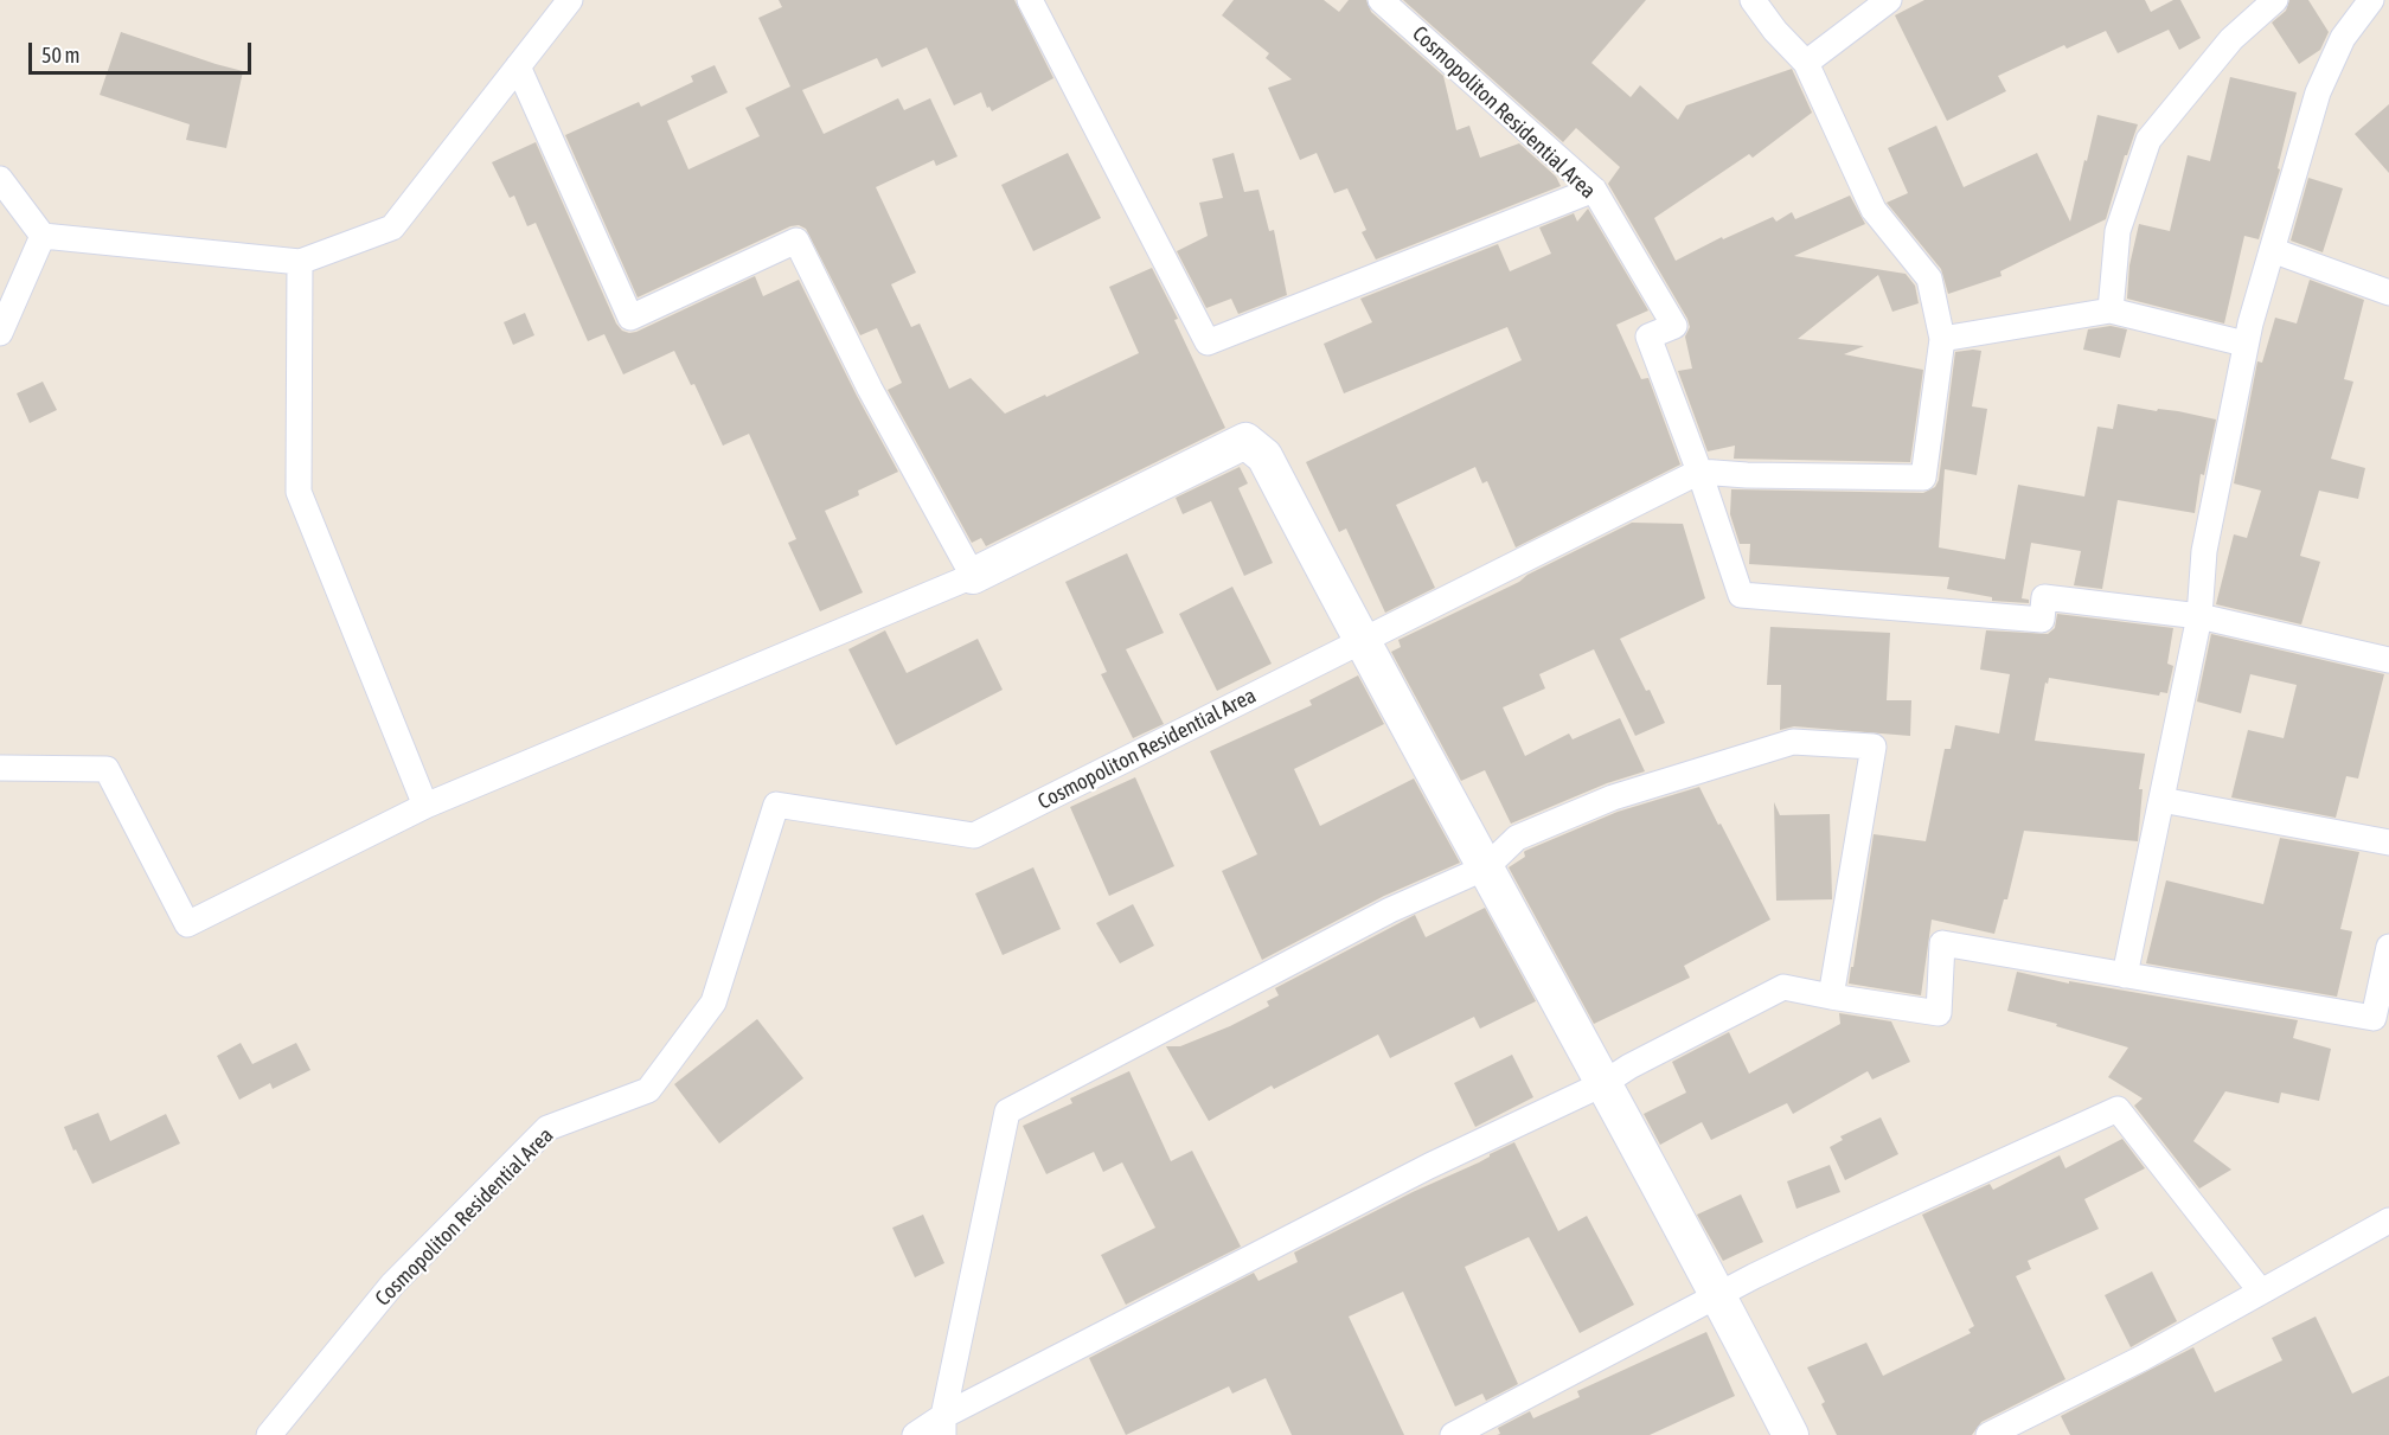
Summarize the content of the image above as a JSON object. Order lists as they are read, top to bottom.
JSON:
{
  "streets": {
    "street": ["Cosmopoliton Residential Area"]
  },
  "scale_bar": "50 m"
}
